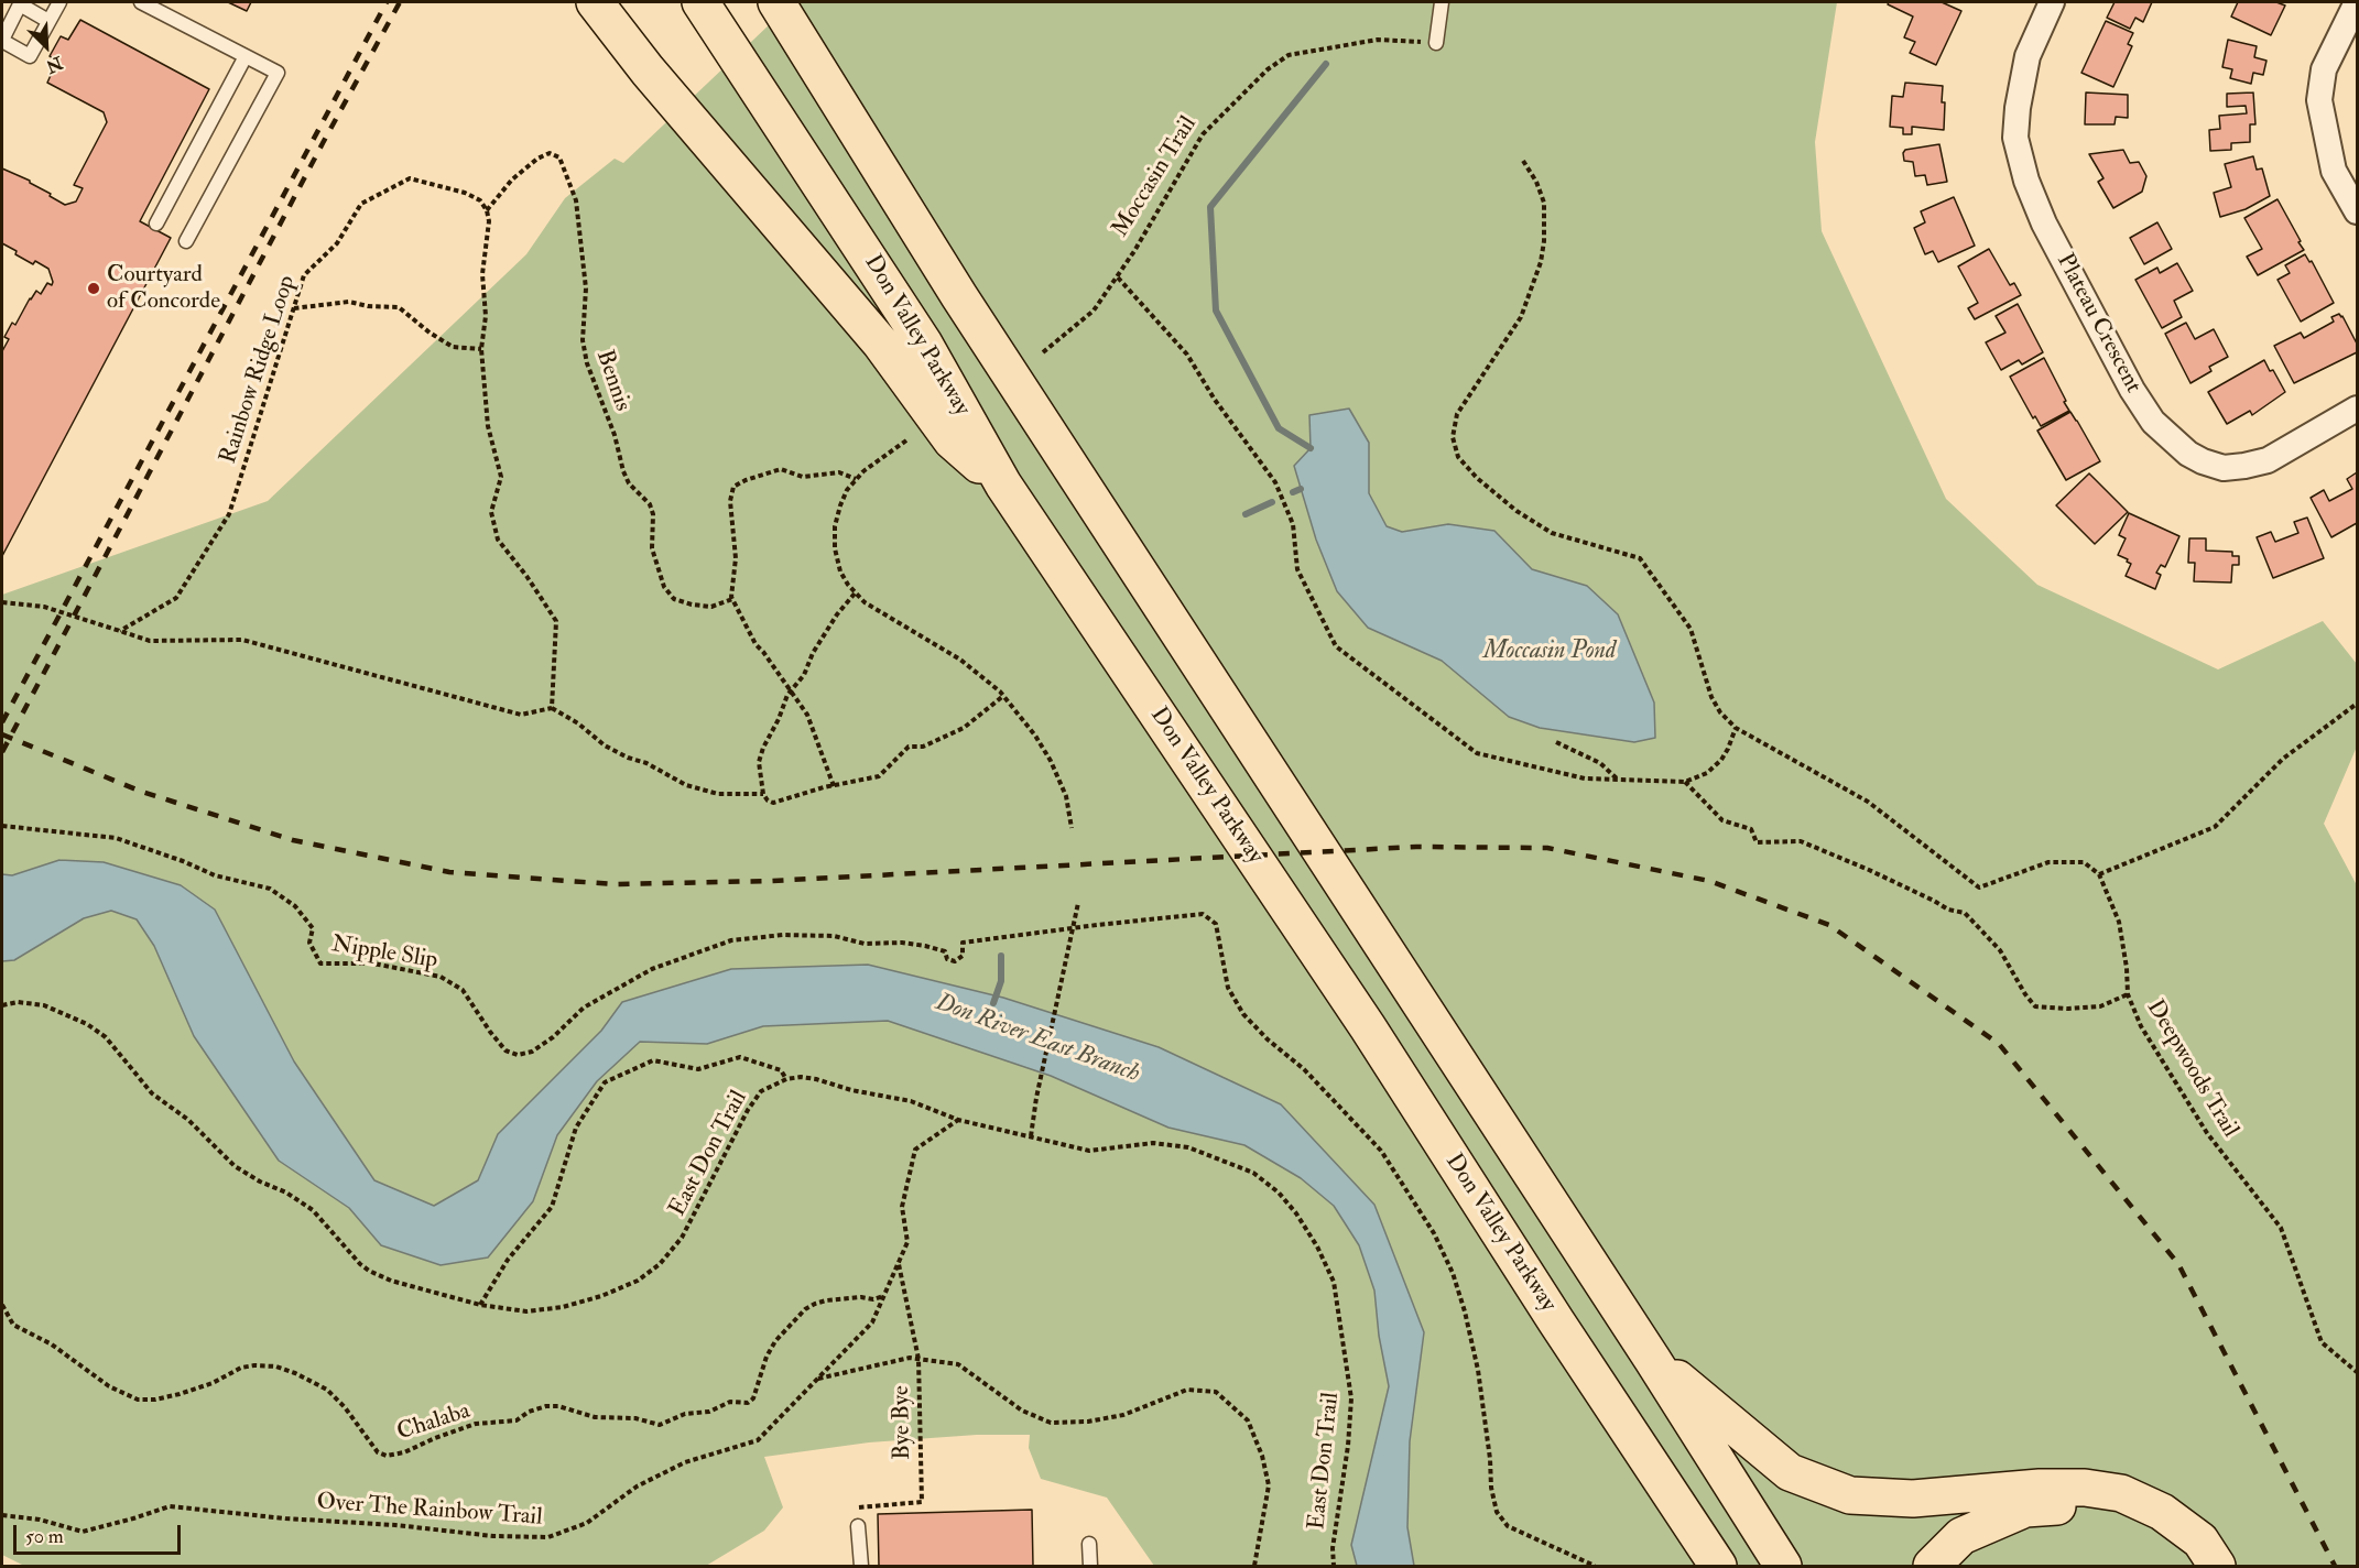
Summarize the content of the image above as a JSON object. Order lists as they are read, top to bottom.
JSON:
{
  "streets": {
    "highway": ["Don Valley Parkway"],
    "street": ["Plateau Crescent"],
    "path": [
      "Moccasin Trail",
      "Rainbow Ridge Loop",
      "Bennis",
      "Nipple Slip",
      "Deepwoods Trail",
      "East Don Trail",
      "Chalaba",
      "Bye Bye",
      "Over The Rainbow Trail"
    ]
  },
  "crossings": [
    ["Rainbow Ridge Loop", "Bennis"],
    ["East Don Trail", "Over The Rainbow Trail"],
    ["Chalaba", "Over The Rainbow Trail"],
    ["Bye Bye", "Over The Rainbow Trail"]
  ],
  "water": ["Moccasin Pond", "Don River East Branch"],
  "places": ["Courtyard of Concorde"],
  "scale_bar": "50 m",
  "north": "bottom right"
}
